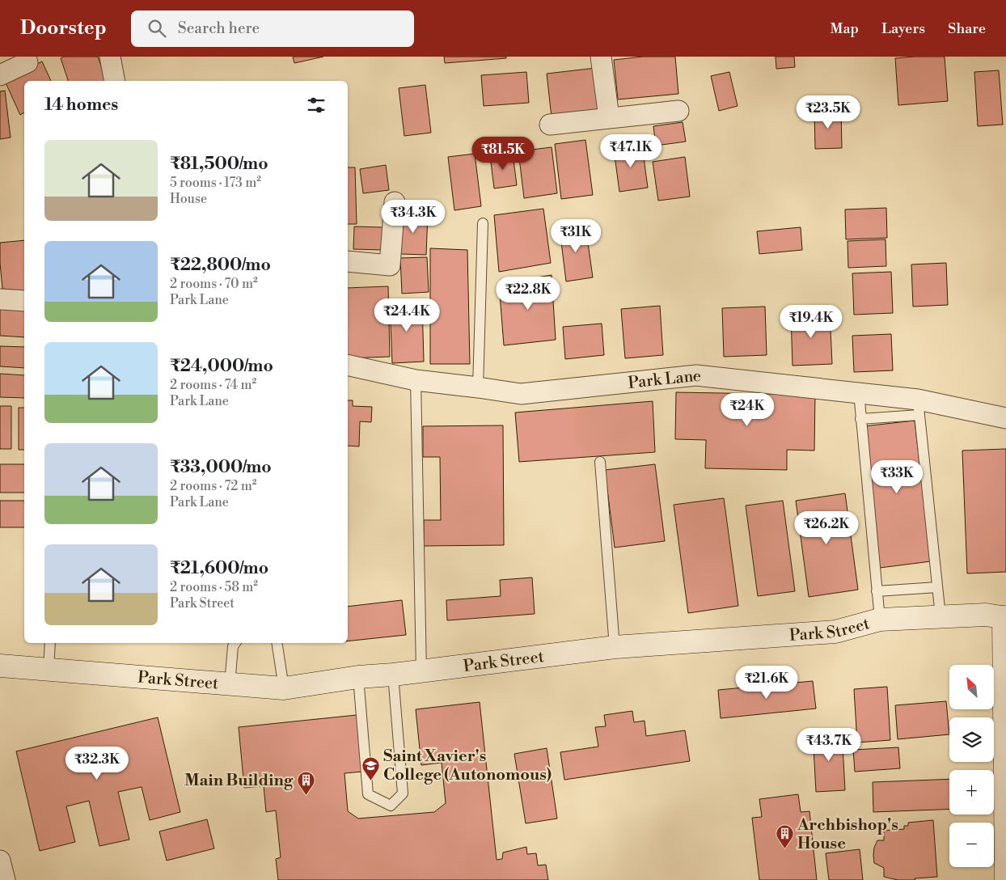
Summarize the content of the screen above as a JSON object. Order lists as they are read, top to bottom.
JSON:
{
  "streets": {
    "main road": ["Park Street"],
    "street": ["Park Lane"]
  },
  "places": {
    "school or university": ["Saint Xavier's College (Autonomous)"],
    "building": ["Main Building", "Archbishop's House"]
  },
  "north": "top left",
  "page": {
    "header": "Doorstep",
    "search": "Search here",
    "nav": ["Map", "Layers", "Share"],
    "heading": "14 homes",
    "price": [
      "₹23.5K",
      "₹47.1K",
      "₹81.5K",
      "₹34.3K",
      "₹31K",
      "₹22.8K",
      "₹24.4K",
      "₹19.4K",
      "₹24K",
      "₹33K",
      "₹26.2K",
      "₹21.6K",
      "₹43.7K",
      "₹32.3K"
    ],
    "list": [
      {
        "name": "₹81,500/mo",
        "note": "5 rooms · 173 m² · House"
      },
      {
        "name": "₹22,800/mo",
        "note": "2 rooms · 70 m² · Park Lane"
      },
      {
        "name": "₹24,000/mo",
        "note": "2 rooms · 74 m² · Park Lane"
      },
      {
        "name": "₹33,000/mo",
        "note": "2 rooms · 72 m² · Park Lane"
      },
      {
        "name": "₹21,600/mo",
        "note": "2 rooms · 58 m² · Park Street"
      }
    ],
    "map_buttons": ["+", "−"]
  }
}
